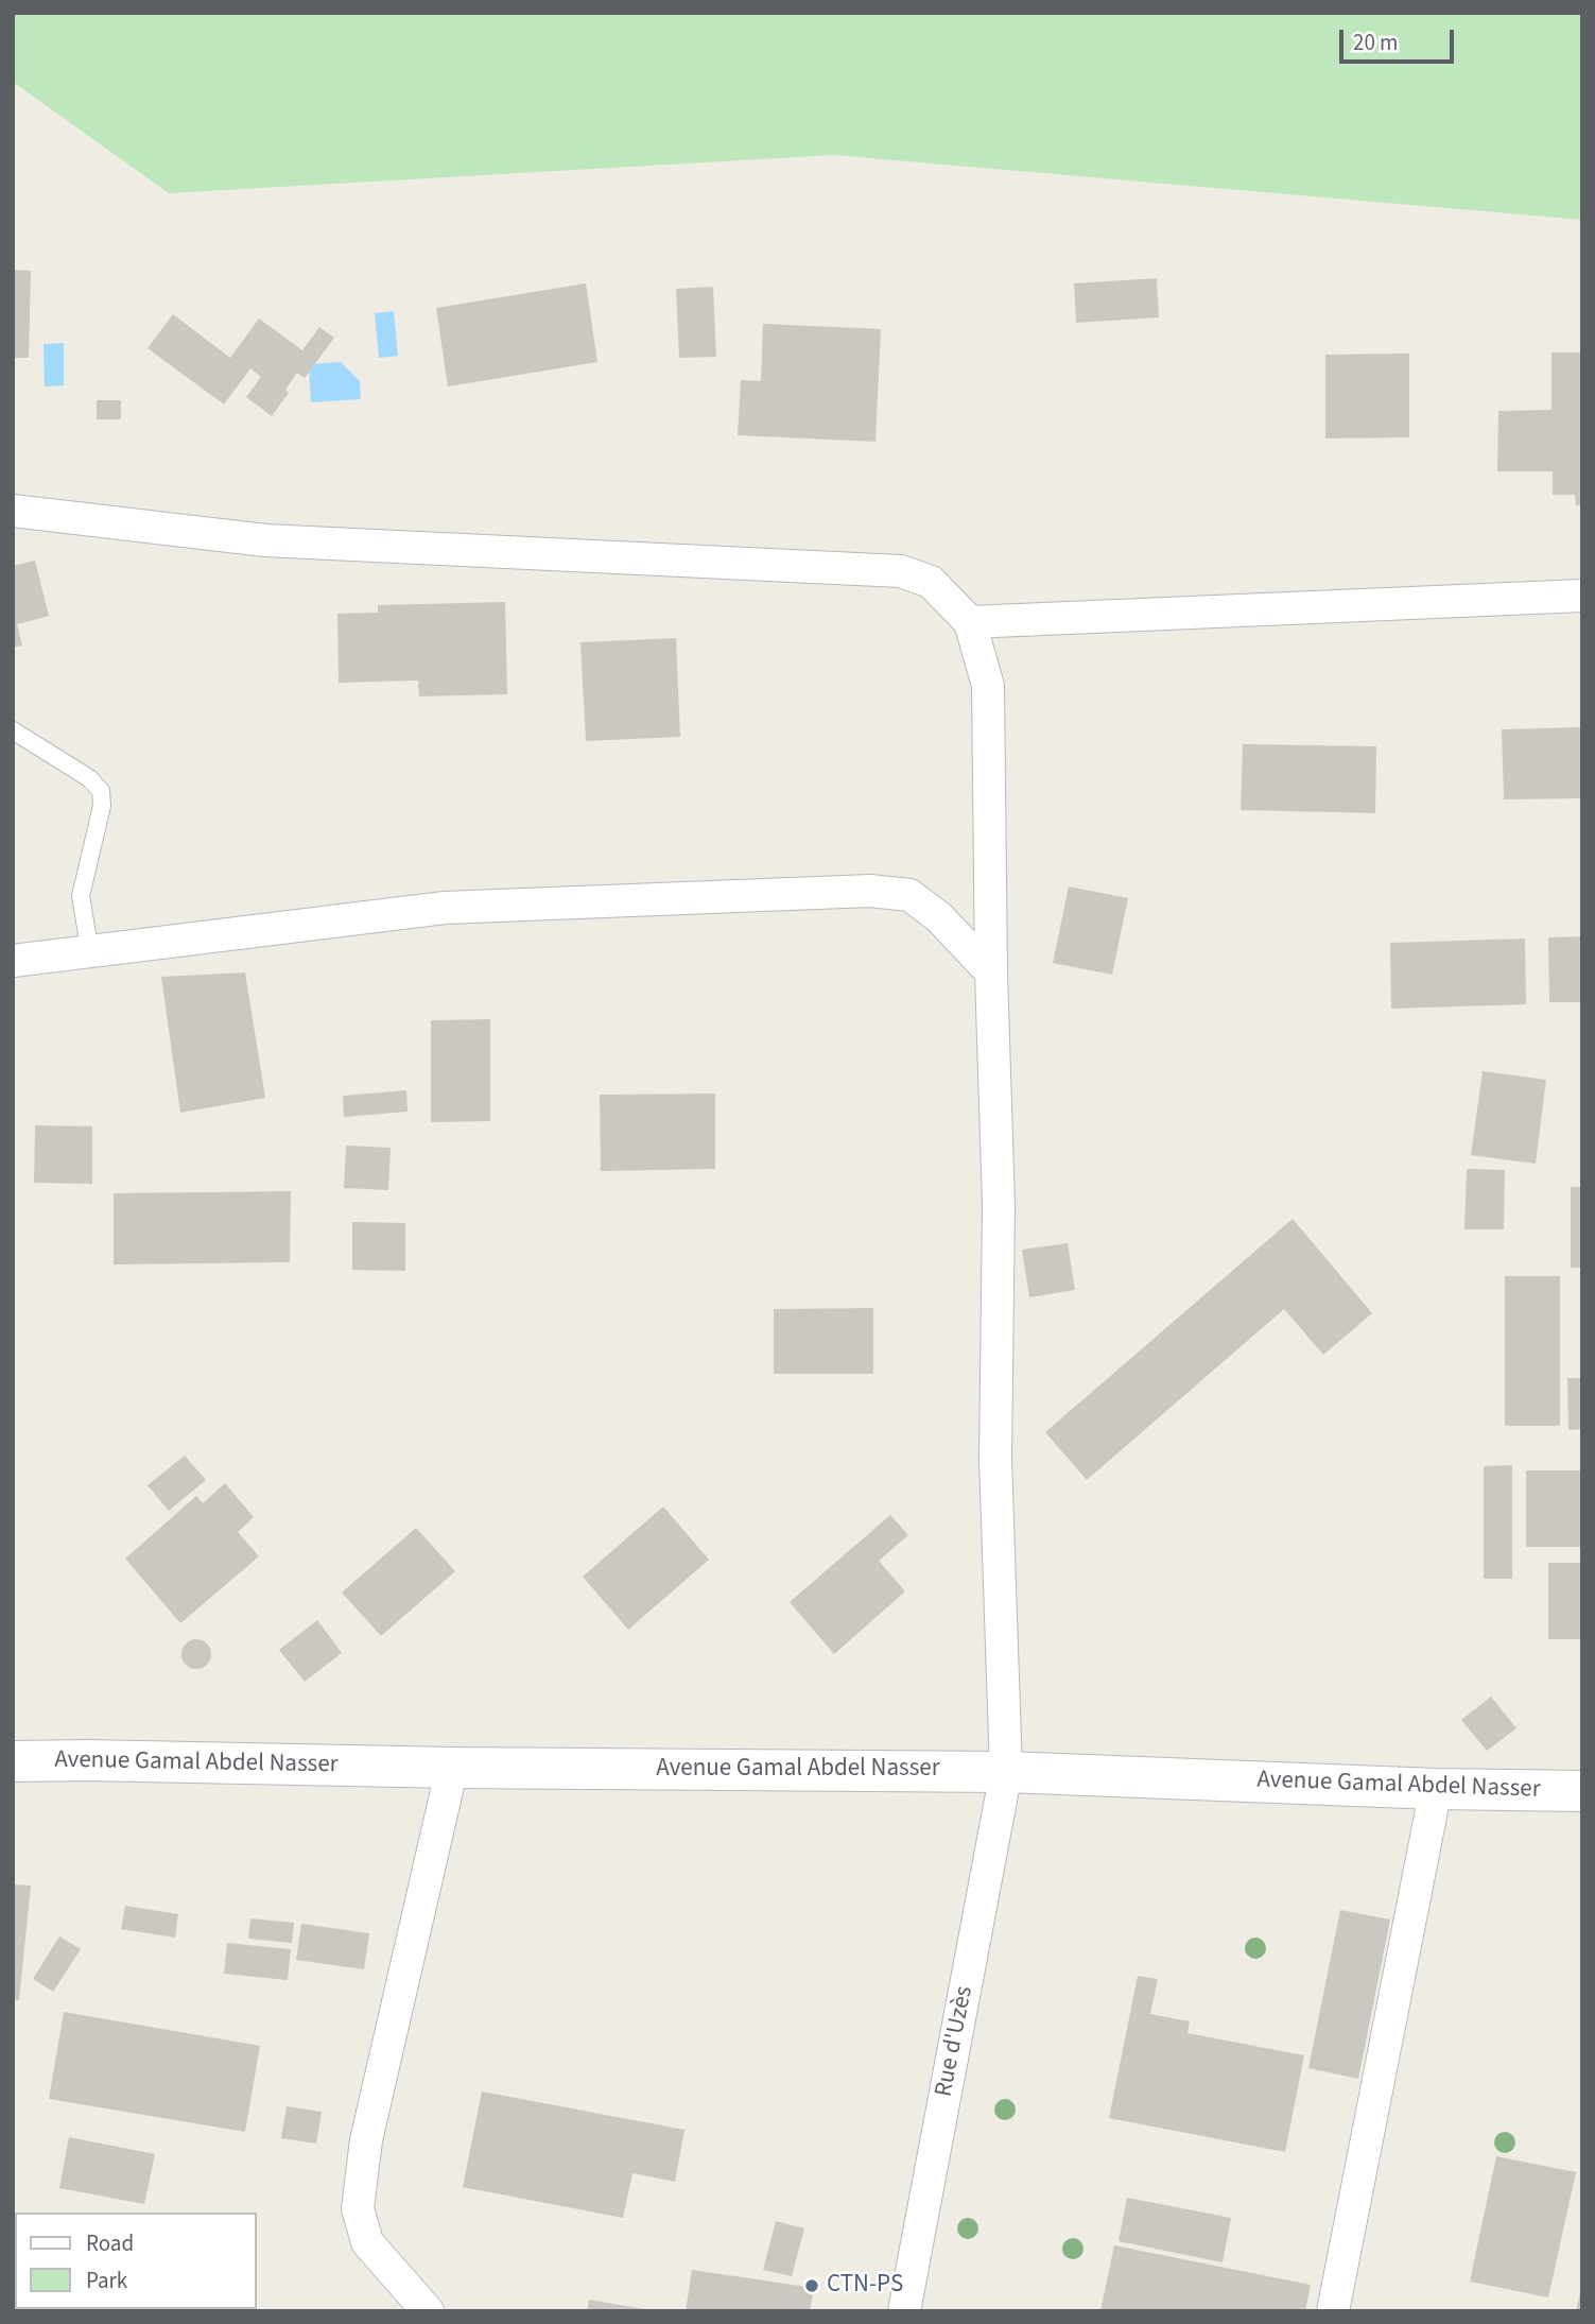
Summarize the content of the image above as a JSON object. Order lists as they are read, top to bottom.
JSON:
{
  "streets": {
    "street": ["Avenue Gamal Abdel Nasser", "Rue d'Uzès"]
  },
  "crossings": [
    ["Avenue Gamal Abdel Nasser", "Rue d'Uzès"]
  ],
  "places": ["CTN-PS"],
  "legend": ["Road", "Park"],
  "scale_bar": "20 m"
}
